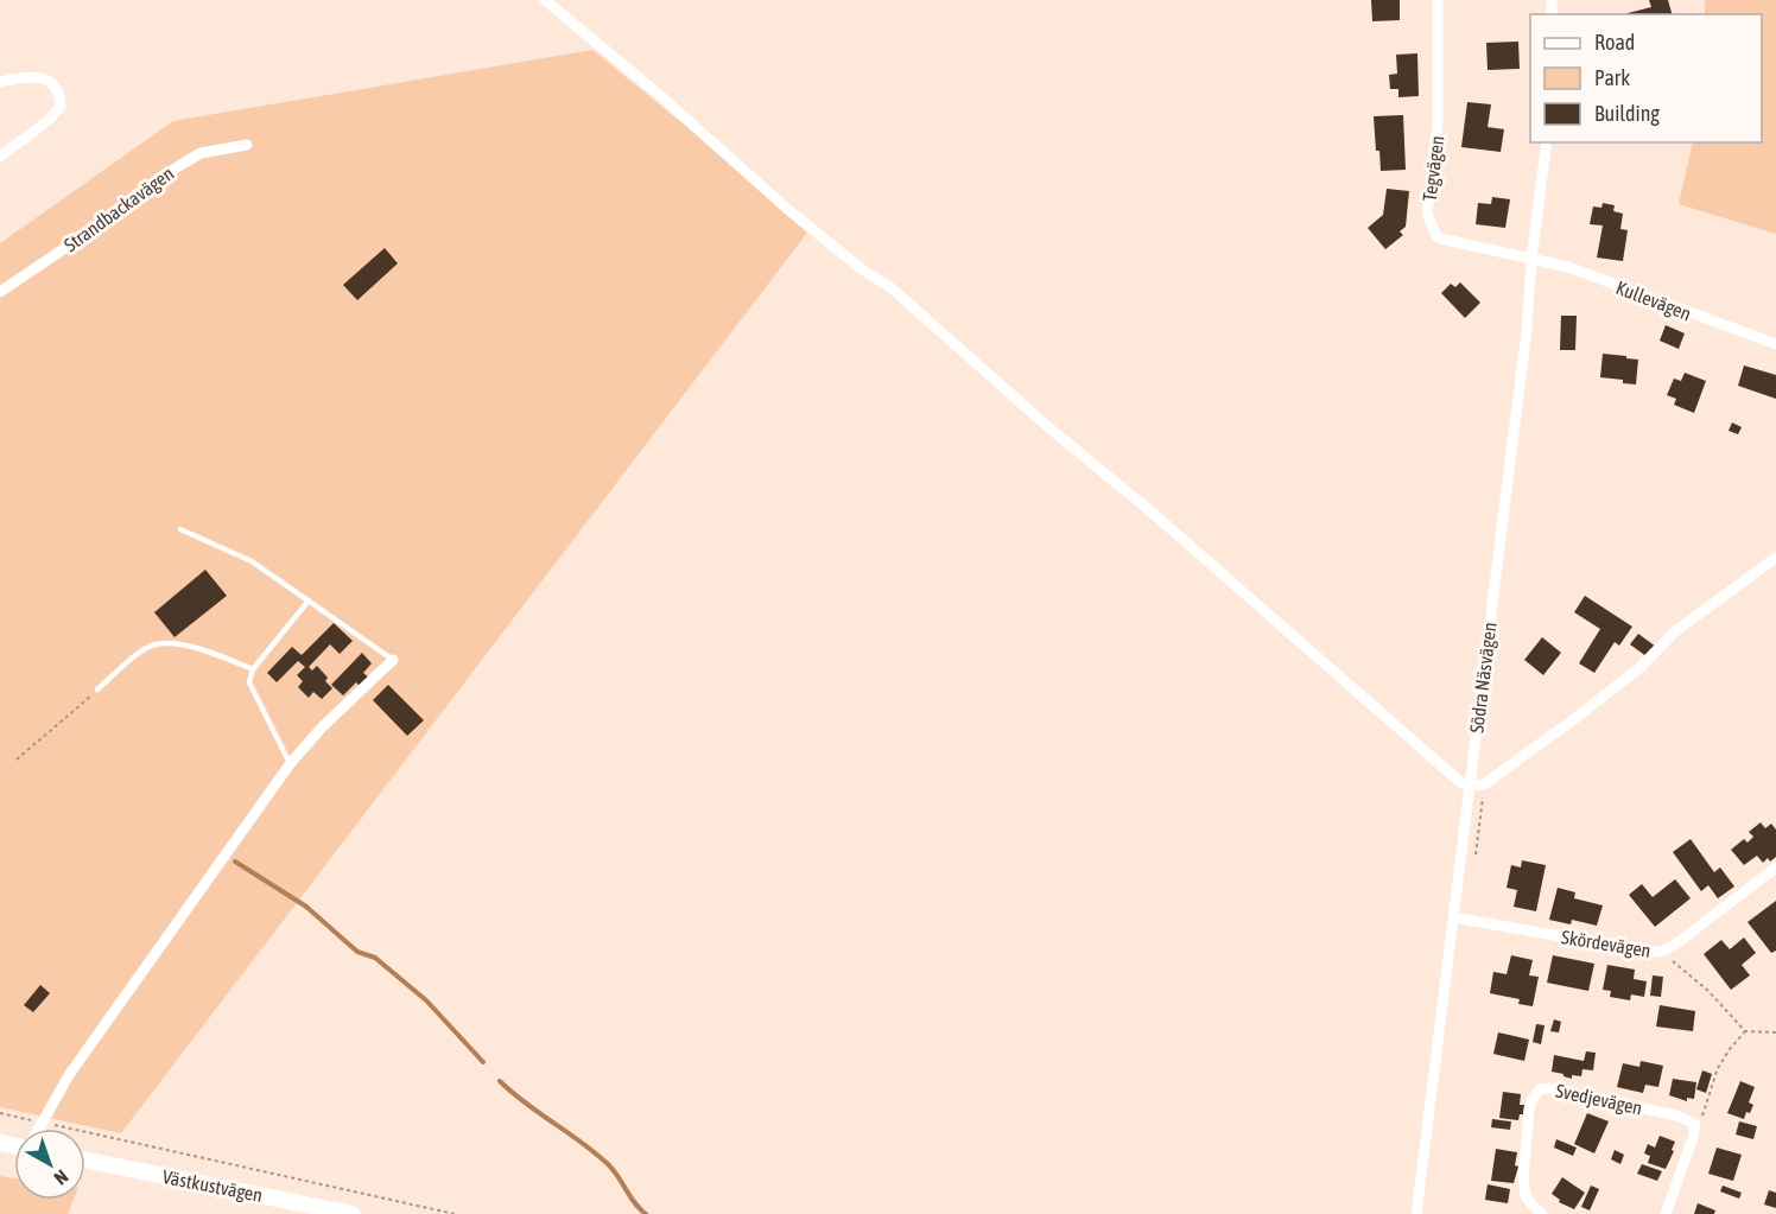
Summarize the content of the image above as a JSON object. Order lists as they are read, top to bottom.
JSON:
{
  "streets": {
    "main road": ["Västkustvägen"],
    "street": [
      "Tegvägen",
      "Strandbackavägen",
      "Kullevägen",
      "Södra Näsvägen",
      "Skördevägen",
      "Svedjevägen"
    ]
  },
  "crossings": [
    ["Tegvägen", "Kullevägen"],
    ["Tegvägen", "Södra Näsvägen"],
    ["Kullevägen", "Södra Näsvägen"],
    ["Södra Näsvägen", "Skördevägen"]
  ],
  "legend": ["Road", "Park", "Building"],
  "north": "bottom right"
}
